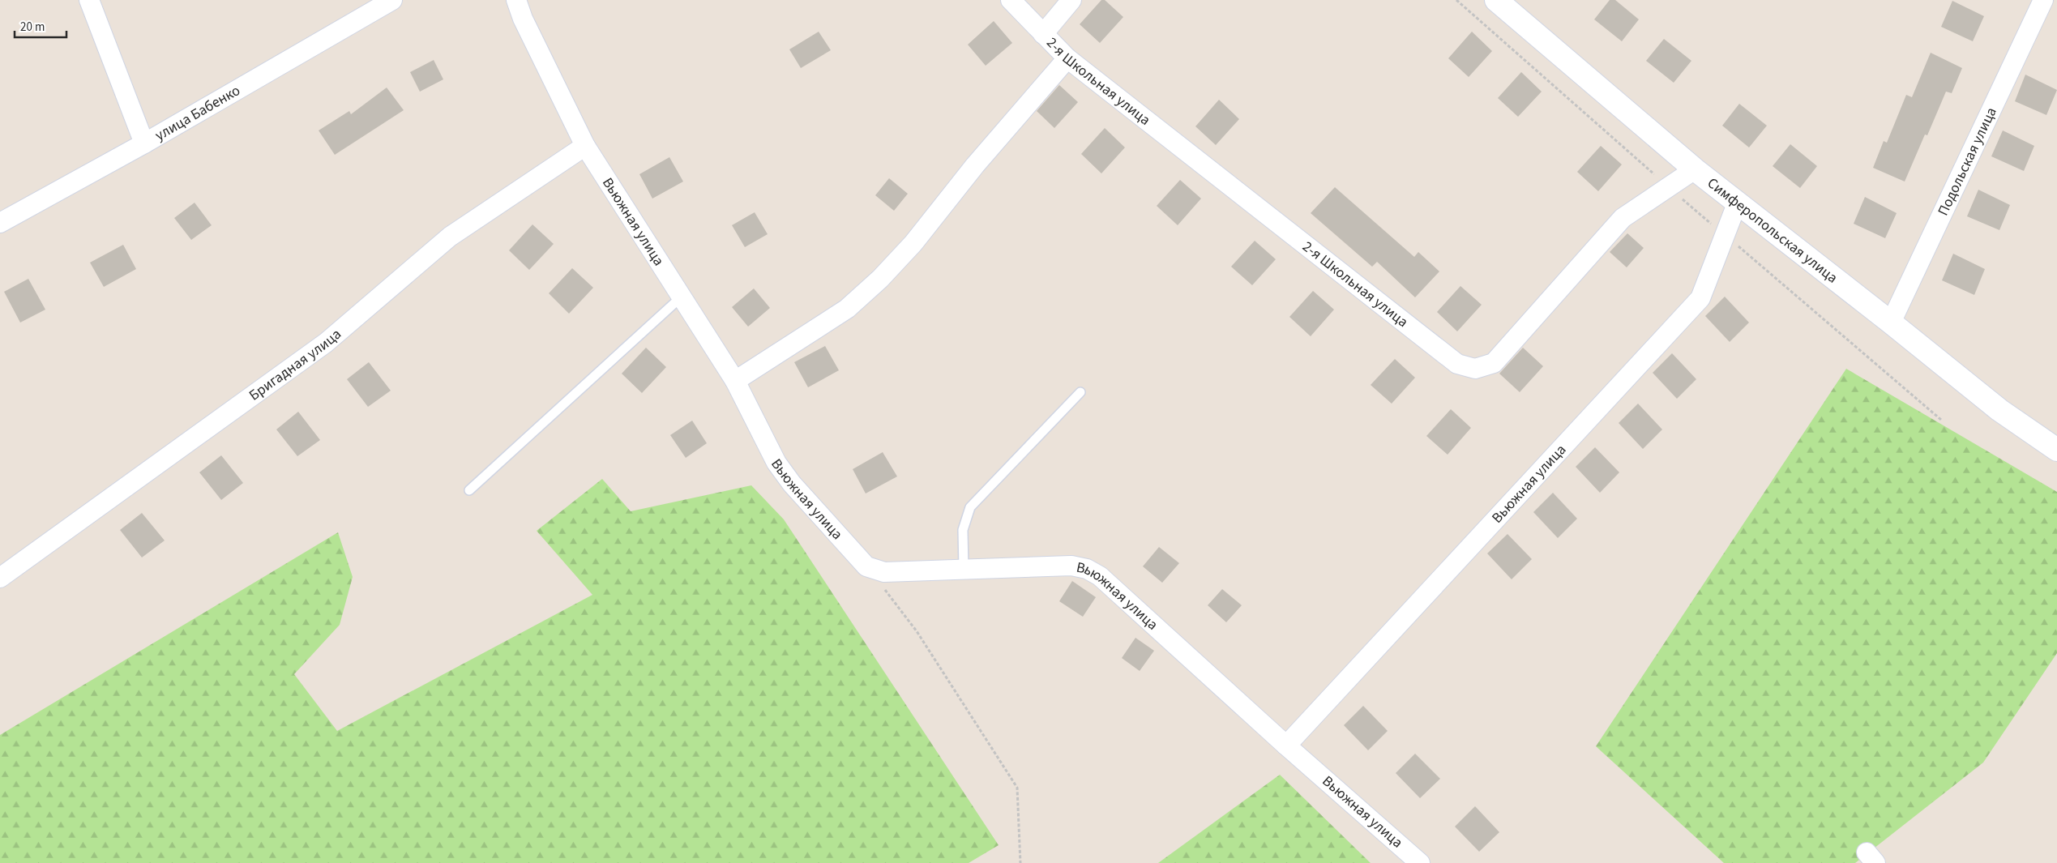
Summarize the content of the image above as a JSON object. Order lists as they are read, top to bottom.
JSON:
{
  "streets": {
    "street": [
      "2-я Школьная улица",
      "улица Бабенко",
      "Подольская улица",
      "Вьюжная улица",
      "Симферопольская улица",
      "Бригадная улица"
    ]
  },
  "crossings": [
    ["2-я Школьная улица", "Симферопольская улица"],
    ["Подольская улица", "Симферопольская улица"],
    ["Вьюжная улица", "Симферопольская улица"],
    ["Вьюжная улица", "Бригадная улица"]
  ],
  "scale_bar": "20 m"
}
